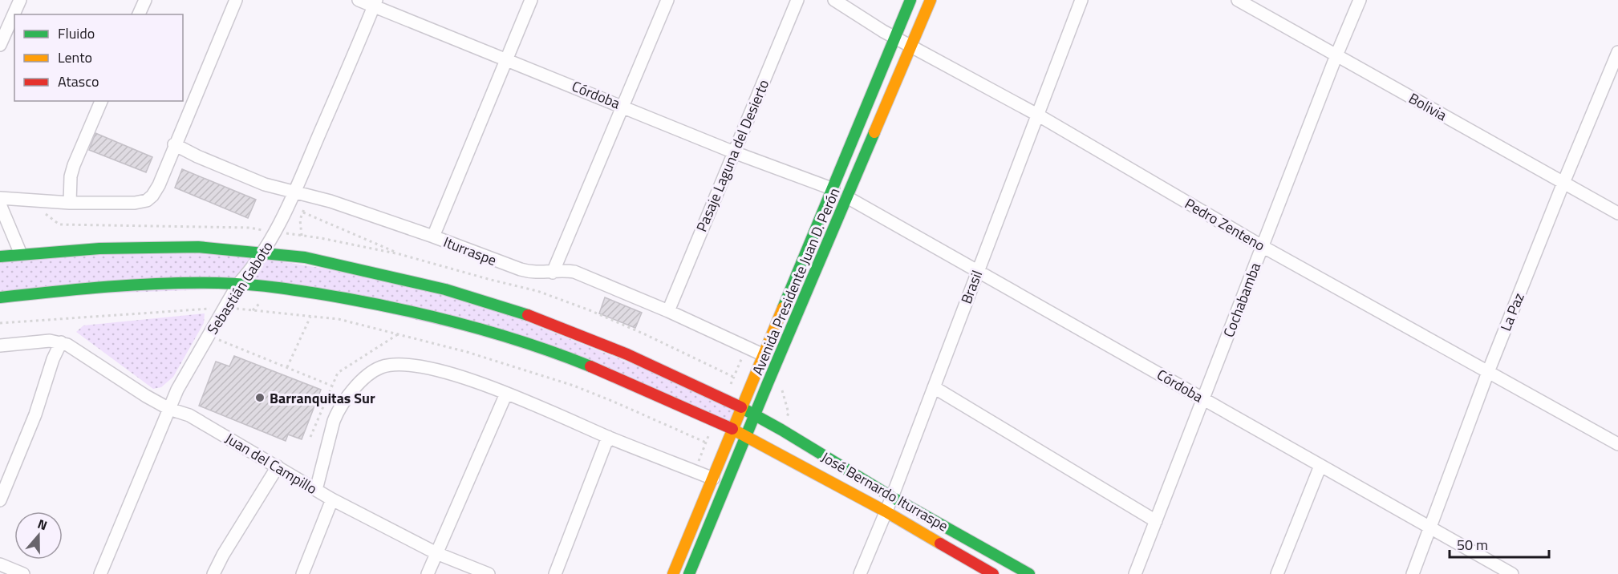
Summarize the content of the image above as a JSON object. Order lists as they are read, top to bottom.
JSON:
{
  "streets": {
    "main road": ["Avenida Presidente Juan D. Perón", "José Bernardo Iturraspe"],
    "street": [
      "Córdoba",
      "Bolivia",
      "Pasaje Laguna del Desierto",
      "Pedro Zenteno",
      "Iturraspe",
      "Brasil",
      "Sebastián Gaboto",
      "Cochabamba",
      "La Paz",
      "Juan del Campillo"
    ]
  },
  "crossings": [
    ["Córdoba", "Pasaje Laguna del Desierto"],
    ["Córdoba", "Avenida Presidente Juan D. Perón"],
    ["Córdoba", "Brasil"],
    ["Córdoba", "Sebastián Gaboto"],
    ["Córdoba", "Cochabamba"],
    ["Córdoba", "La Paz"],
    ["Bolivia", "Cochabamba"],
    ["Bolivia", "La Paz"],
    ["Pasaje Laguna del Desierto", "Iturraspe"],
    ["Pedro Zenteno", "Avenida Presidente Juan D. Perón"],
    ["Pedro Zenteno", "Brasil"],
    ["Pedro Zenteno", "Cochabamba"],
    ["Pedro Zenteno", "La Paz"],
    ["Iturraspe", "Avenida Presidente Juan D. Perón"],
    ["Iturraspe", "Sebastián Gaboto"],
    ["Avenida Presidente Juan D. Perón", "José Bernardo Iturraspe"],
    ["Brasil", "José Bernardo Iturraspe"],
    ["Sebastián Gaboto", "Juan del Campillo"],
    ["Sebastián Gaboto", "José Bernardo Iturraspe"]
  ],
  "places": ["Barranquitas Sur"],
  "legend": ["Fluido", "Lento", "Atasco"],
  "scale_bar": "50 m",
  "north": "top"
}
